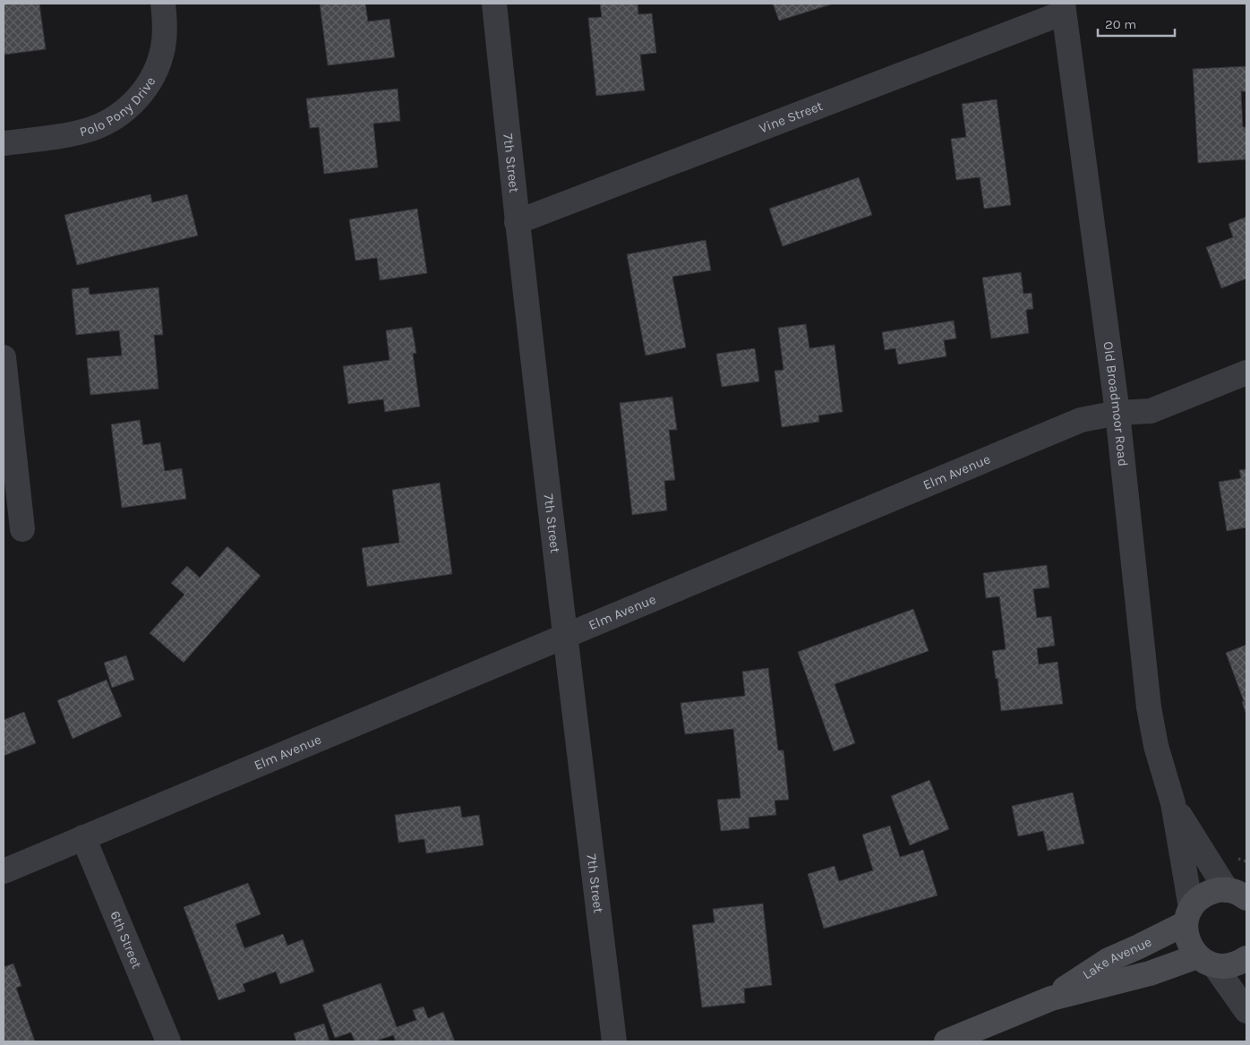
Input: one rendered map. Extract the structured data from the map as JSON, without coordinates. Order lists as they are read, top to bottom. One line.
{"streets":{"main road":["Lake Avenue"],"street":["Polo Pony Drive","Vine Street","7th Street","Old Broadmoor Road","Elm Avenue","6th Street"]},"crossings":[["Vine Street","7th Street"],["Vine Street","Old Broadmoor Road"],["7th Street","Elm Avenue"],["Old Broadmoor Road","Elm Avenue"],["Old Broadmoor Road","Lake Avenue"],["Elm Avenue","6th Street"]],"scale_bar":"20 m"}
